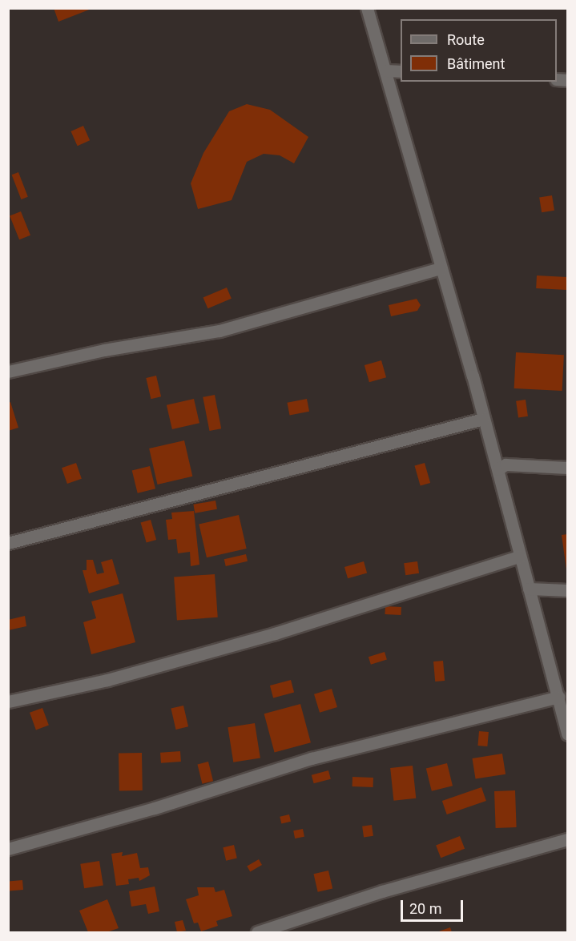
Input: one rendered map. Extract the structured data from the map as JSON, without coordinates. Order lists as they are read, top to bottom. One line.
{"legend":["Route","Bâtiment"],"scale_bar":"20 m"}
